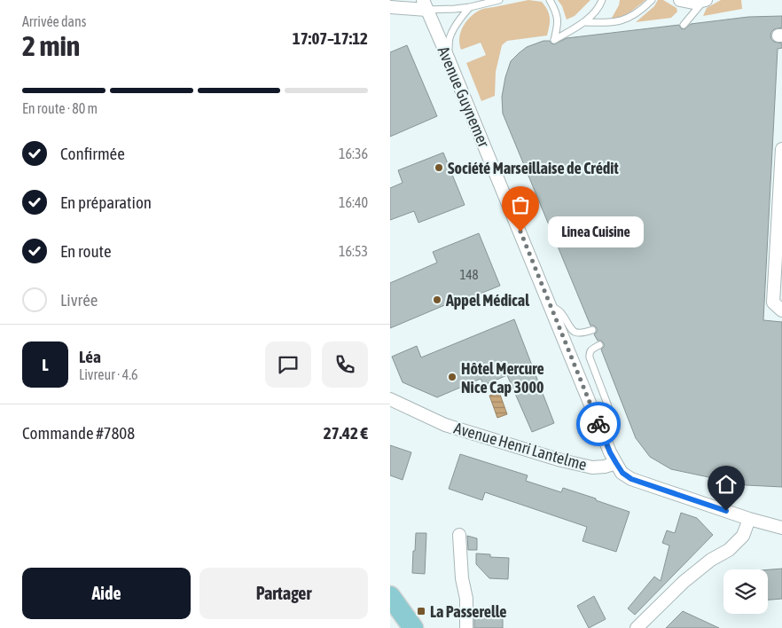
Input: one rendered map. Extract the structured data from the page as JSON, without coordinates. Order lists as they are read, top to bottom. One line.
{"streets":{"street":["Avenue Guynemer","Avenue Henri Lantelme"]},"crossings":[["Avenue Guynemer","Avenue Henri Lantelme"]],"places":{"other":["Société Marseillaise de Crédit","Linea Cuisine","Appel Médical","Hôtel Mercure Nice Cap 3000"],"transit":["La Passerelle"]},"house_numbers":["148"],"page":{"heading":["2 min","Arrivée dans","17:07–17:12"],"panel":["Léa","Livreur · 4.6","Commande #7808","27.42 €"],"bar":"En route · 80 m","list":[["Confirmée","16:36"],["En préparation","16:40"],["En route","16:53"],"Livrée"],"bubble":"Linea Cuisine","round":"L","buttons":["Aide","Partager"]}}
